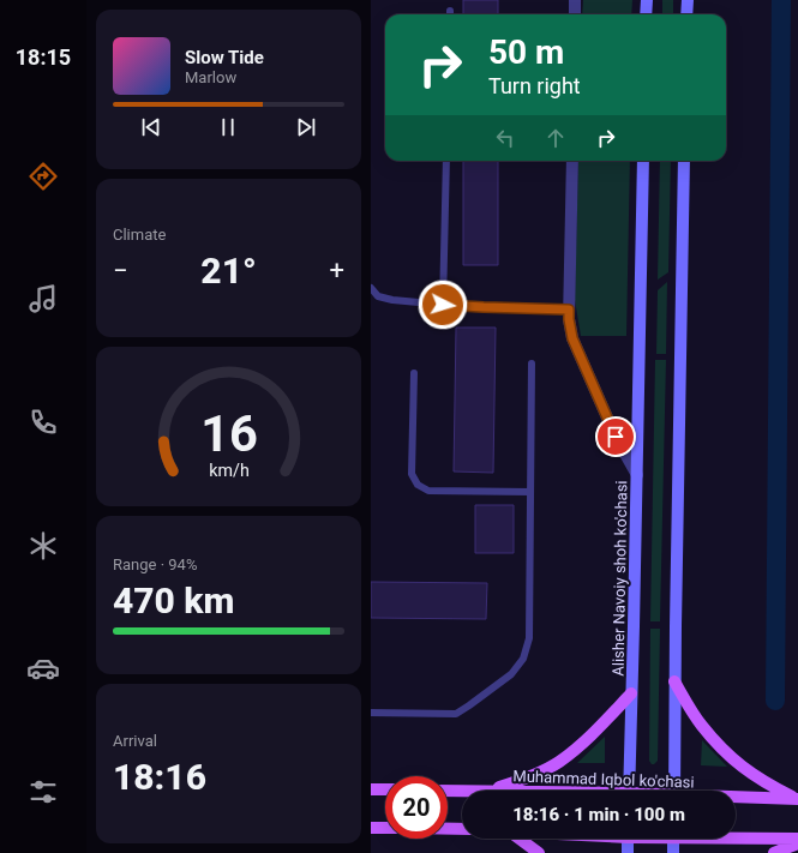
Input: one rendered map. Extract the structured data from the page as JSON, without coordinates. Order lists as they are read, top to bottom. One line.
{"streets":{"main road":["Alisher Navoiy shoh ko'chasi","Muhammad Iqbol ko'chasi"]},"page":{"tabs":"18:15","turn":["50 m","Turn right"],"song":["Slow Tide","Marlow"],"tile":["Climate",["Range · 94%","470 km"],["Arrival","18:16"]],"heat":["−","21°","+"],"limit":"20","trip":"18:16 · 1 min · 100 m","gauge":["16","km/h"]}}
